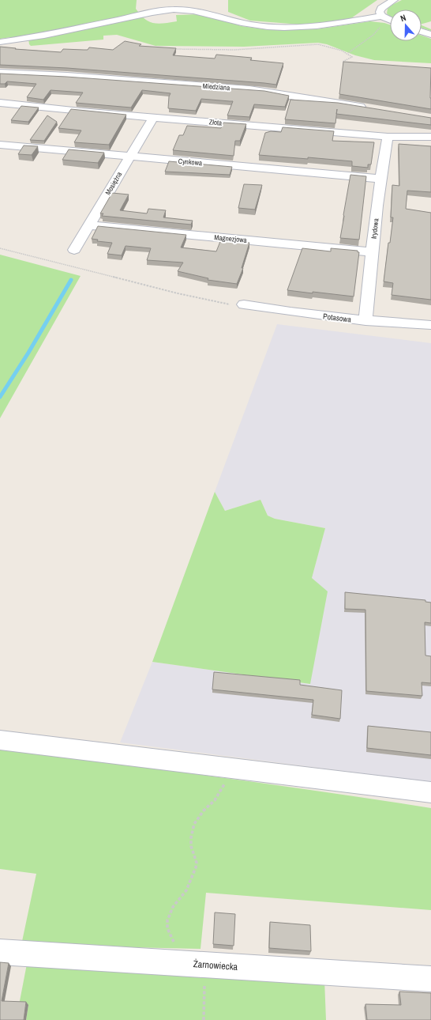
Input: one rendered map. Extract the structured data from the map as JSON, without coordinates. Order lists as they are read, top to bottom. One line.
{"streets":{"street":["Miedziana","Złota","Cynkowa","Mosiężna","Irydowa","Magnezjowa","Potasowa","Żarnowiecka"]},"crossings":[["Złota","Mosiężna"],["Złota","Irydowa"],["Cynkowa","Mosiężna"],["Cynkowa","Irydowa"],["Mosiężna","Magnezjowa"],["Irydowa","Magnezjowa"],["Irydowa","Potasowa"]],"north":"top"}
